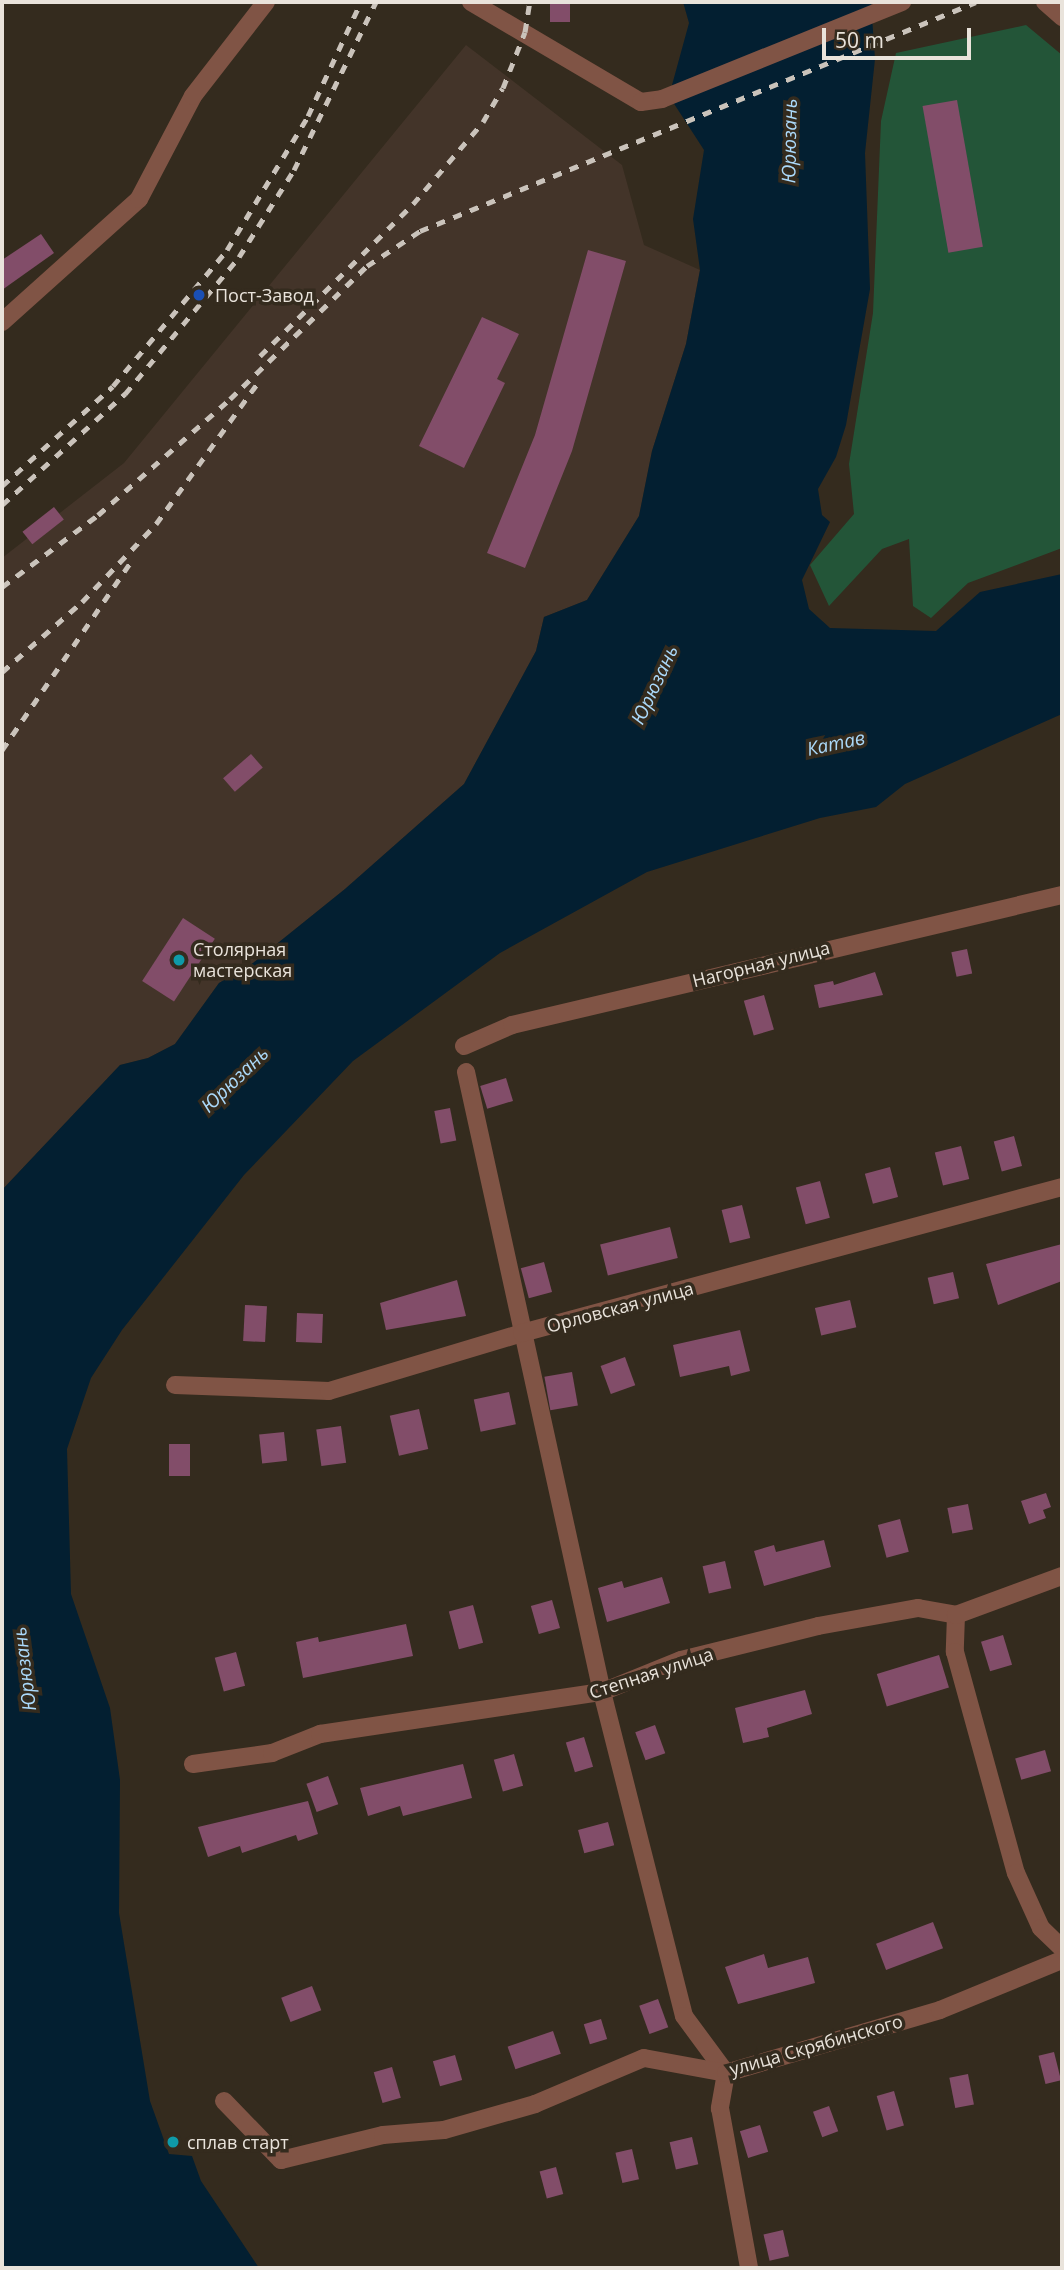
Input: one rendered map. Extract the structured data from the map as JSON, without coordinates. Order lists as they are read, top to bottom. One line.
{"streets":{"street":["Нагорная улица","Орловская улица","Степная улица","улица Скрябинского"]},"water":["Юрюзань","Катав"],"places":["Пост-Завод","Столярная мастерская","сплав старт"],"scale_bar":"50 m"}
